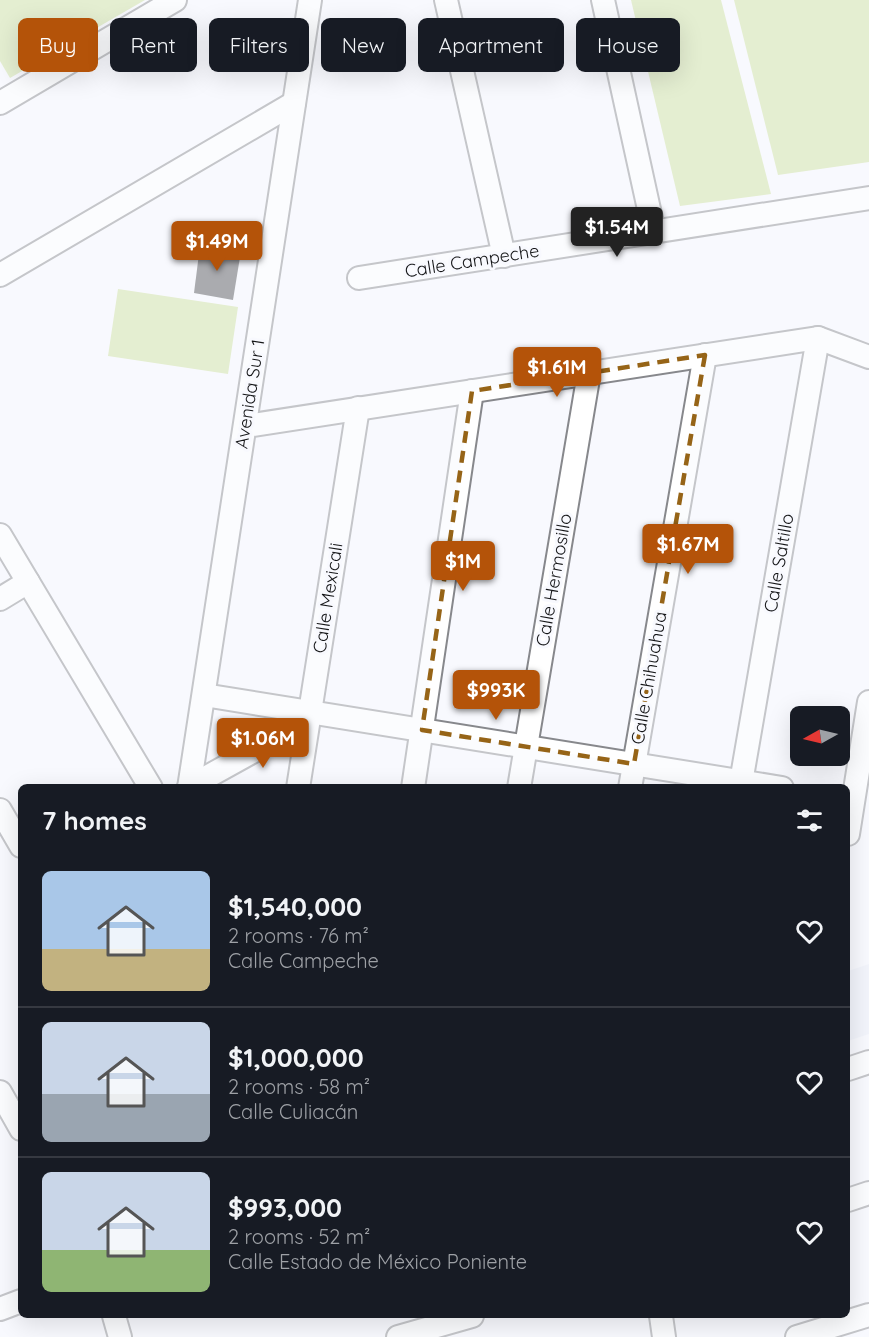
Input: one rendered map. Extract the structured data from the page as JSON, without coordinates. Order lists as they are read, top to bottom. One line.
{"streets":{"street":["Calle Campeche","Avenida Sur 1","Calle Saltillo","Calle Hermosillo","Calle Mexicali","Calle Chihuahua"]},"north":"left","page":{"chip":["Buy","Rent","Filters","New","Apartment","House"],"price":["$1.54M","$1.49M","$1.61M","$1.67M","$1M","$993K","$1.06M"],"heading":"7 homes","list":[{"name":"$1,540,000","note":"2 rooms · 76 m² · Calle Campeche"},{"name":"$1,000,000","note":"2 rooms · 58 m² · Calle Culiacán"},{"name":"$993,000","note":"2 rooms · 52 m² · Calle Estado de México Poniente"}]}}
